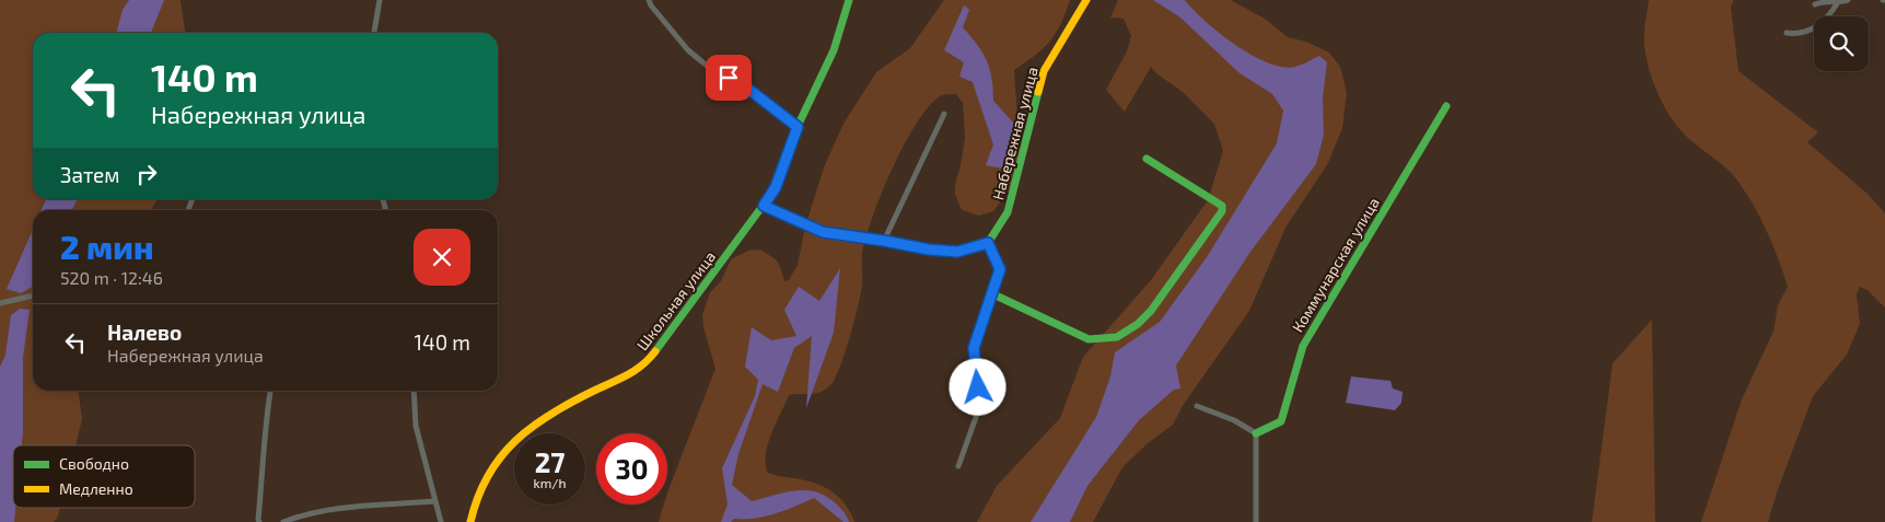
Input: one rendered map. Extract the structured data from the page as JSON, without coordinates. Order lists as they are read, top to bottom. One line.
{"streets":{"street":["Набережная улица","Коммунарская улица","Школьная улица"]},"legend":["Свободно","Медленно"],"page":{"turn":["140 m","Набережная улица"],"then":"Затем","heading":["2 мин","520 m · 12:46"],"list":[{"name":"Налево","note":"Набережная улица","value":"140 m"}],"speed":"27 km/h","limit":"30"}}
